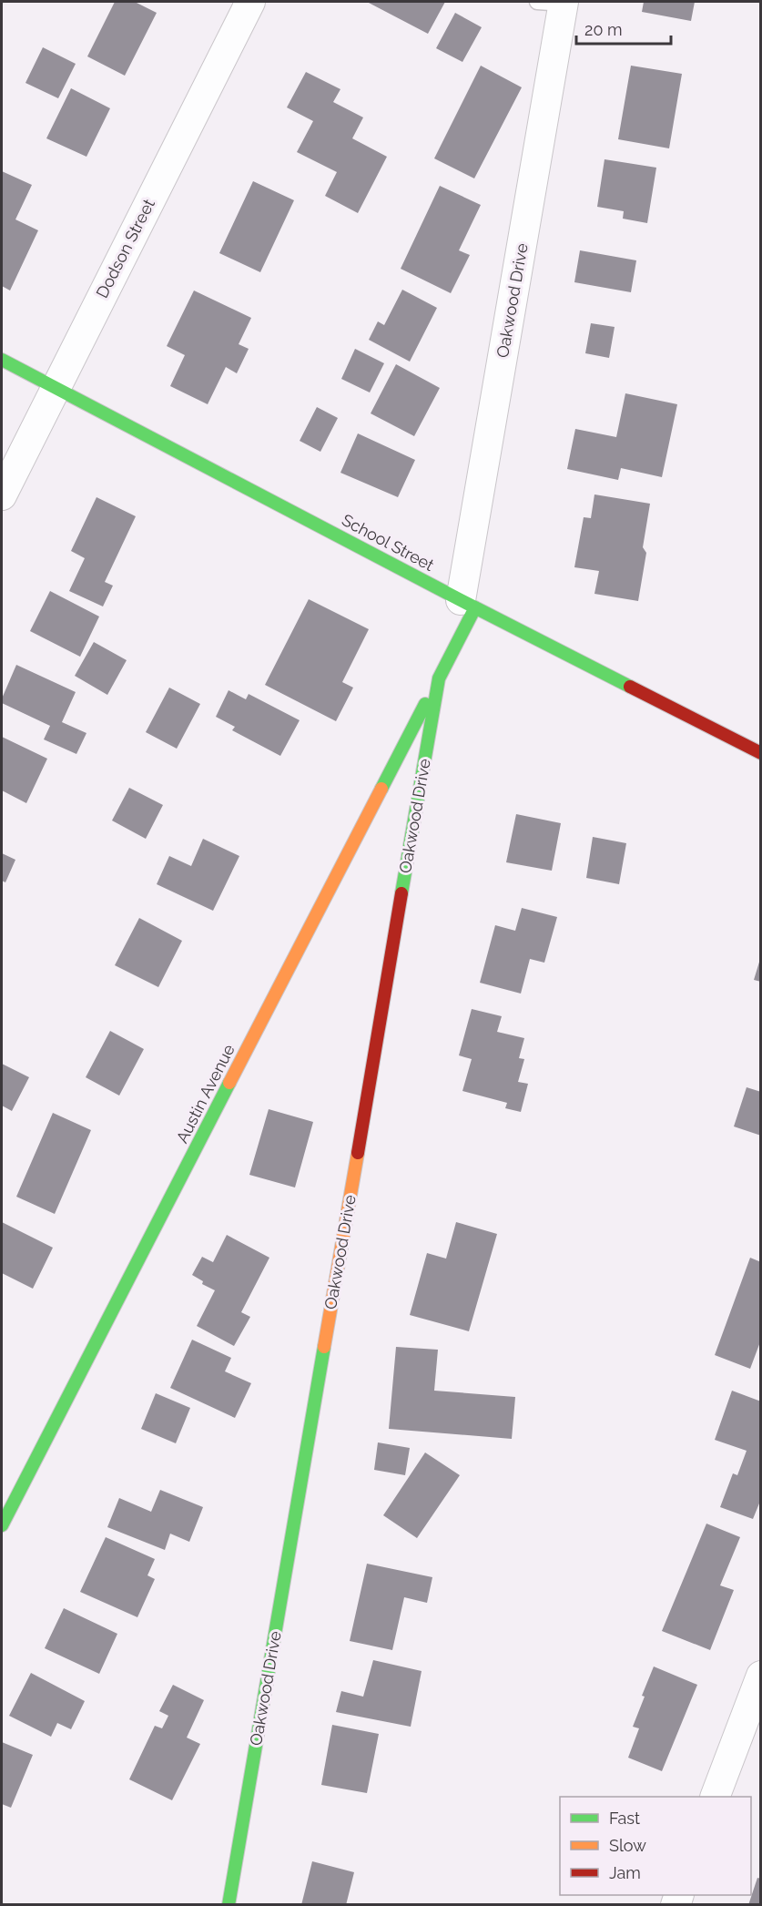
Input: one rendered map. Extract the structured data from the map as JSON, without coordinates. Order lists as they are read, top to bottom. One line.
{"streets":{"street":["Dodson Street","Oakwood Drive","School Street","Austin Avenue"]},"crossings":[["Dodson Street","School Street"],["Oakwood Drive","School Street"],["Oakwood Drive","Austin Avenue"]],"legend":["Fast","Slow","Jam"],"scale_bar":"20 m"}
